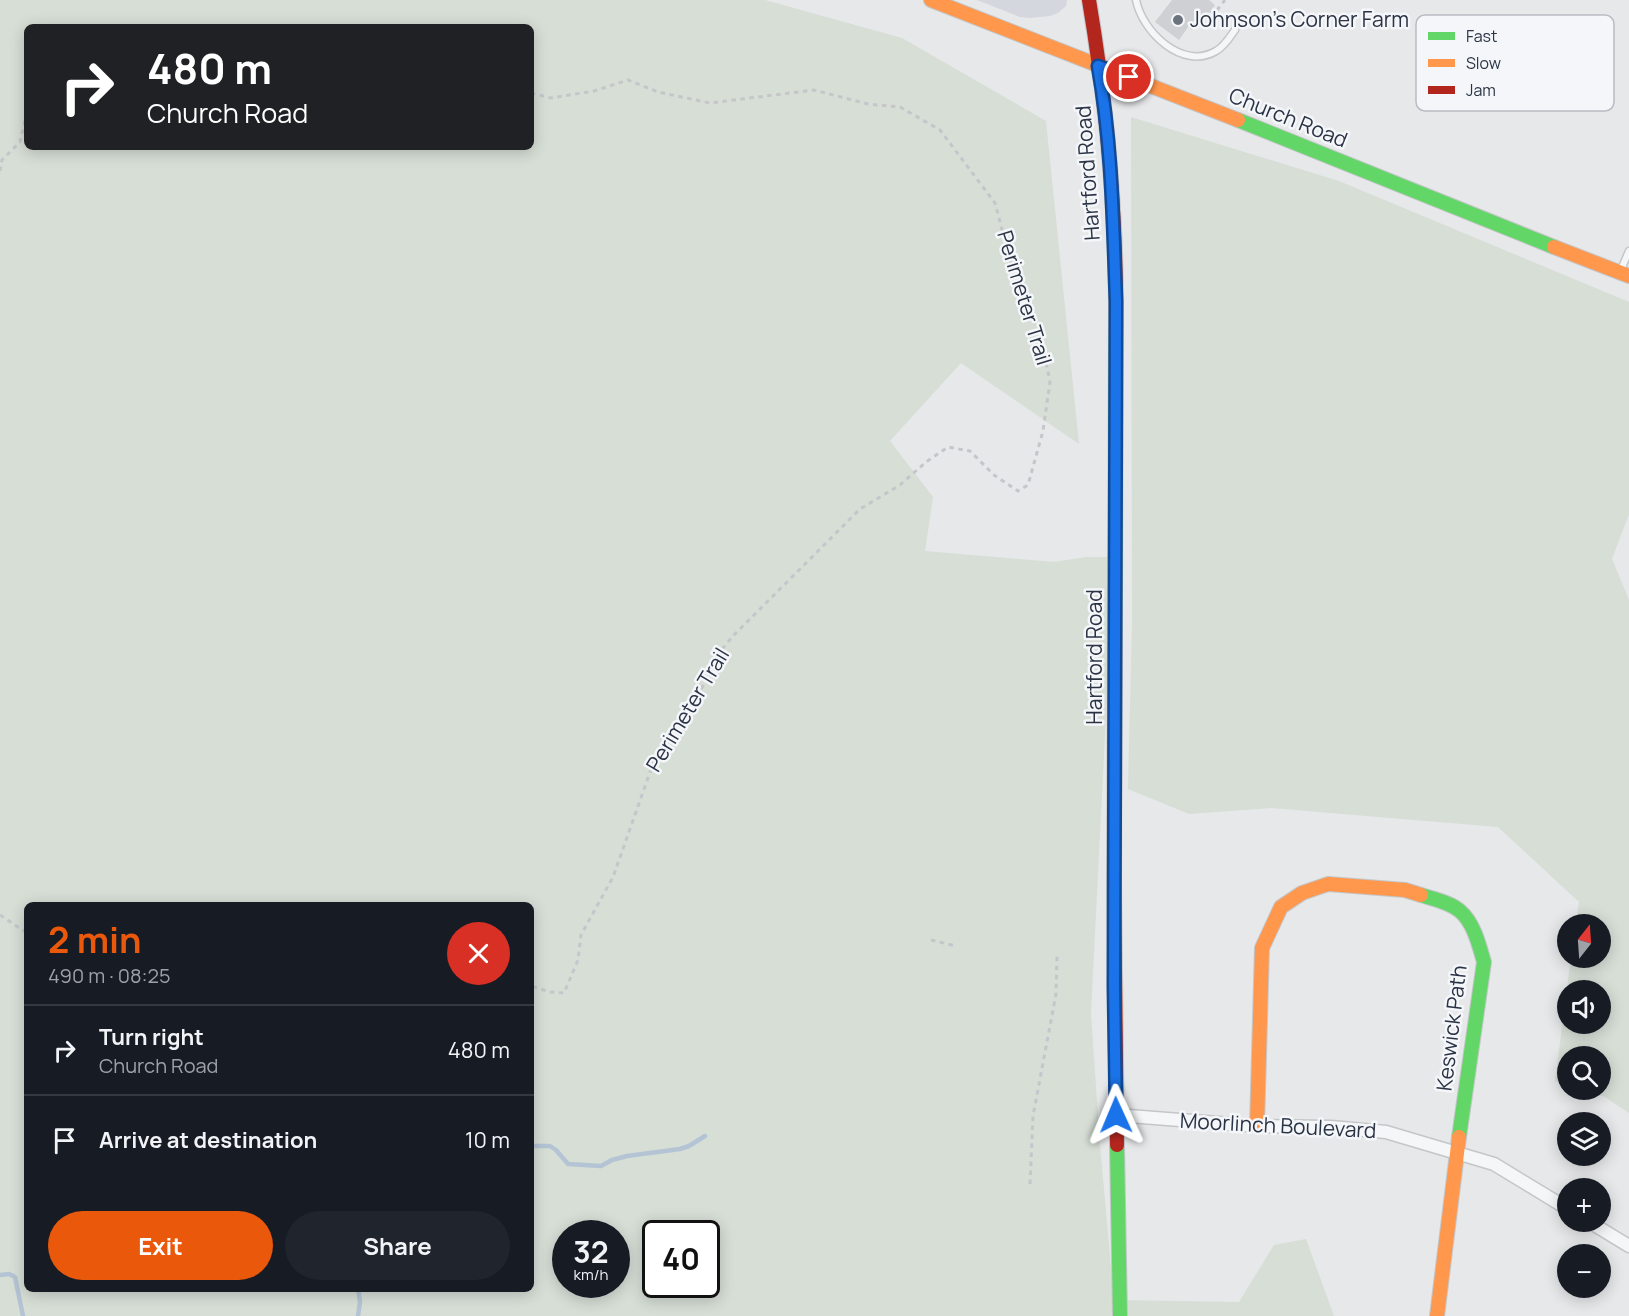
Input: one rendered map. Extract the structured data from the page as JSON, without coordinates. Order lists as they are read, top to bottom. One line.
{"streets":{"street":["Church Road","Hartford Road","Keswick Path","Moorlinch Boulevard"],"path":["Perimeter Trail"]},"crossings":[["Church Road","Hartford Road"],["Hartford Road","Moorlinch Boulevard"],["Keswick Path","Moorlinch Boulevard"]],"places":["Johnson's Corner Farm"],"legend":["Fast","Slow","Jam"],"north":"top","page":{"turn":["480 m","Church Road"],"heading":["2 min","490 m · 08:25"],"map_buttons":["+","−"],"list":[{"name":"Turn right","note":"Church Road","value":"480 m"},{"name":"Arrive at destination","value":"10 m"}],"buttons":["Exit","Share"],"speed":"32 km/h","limit":"40"}}
